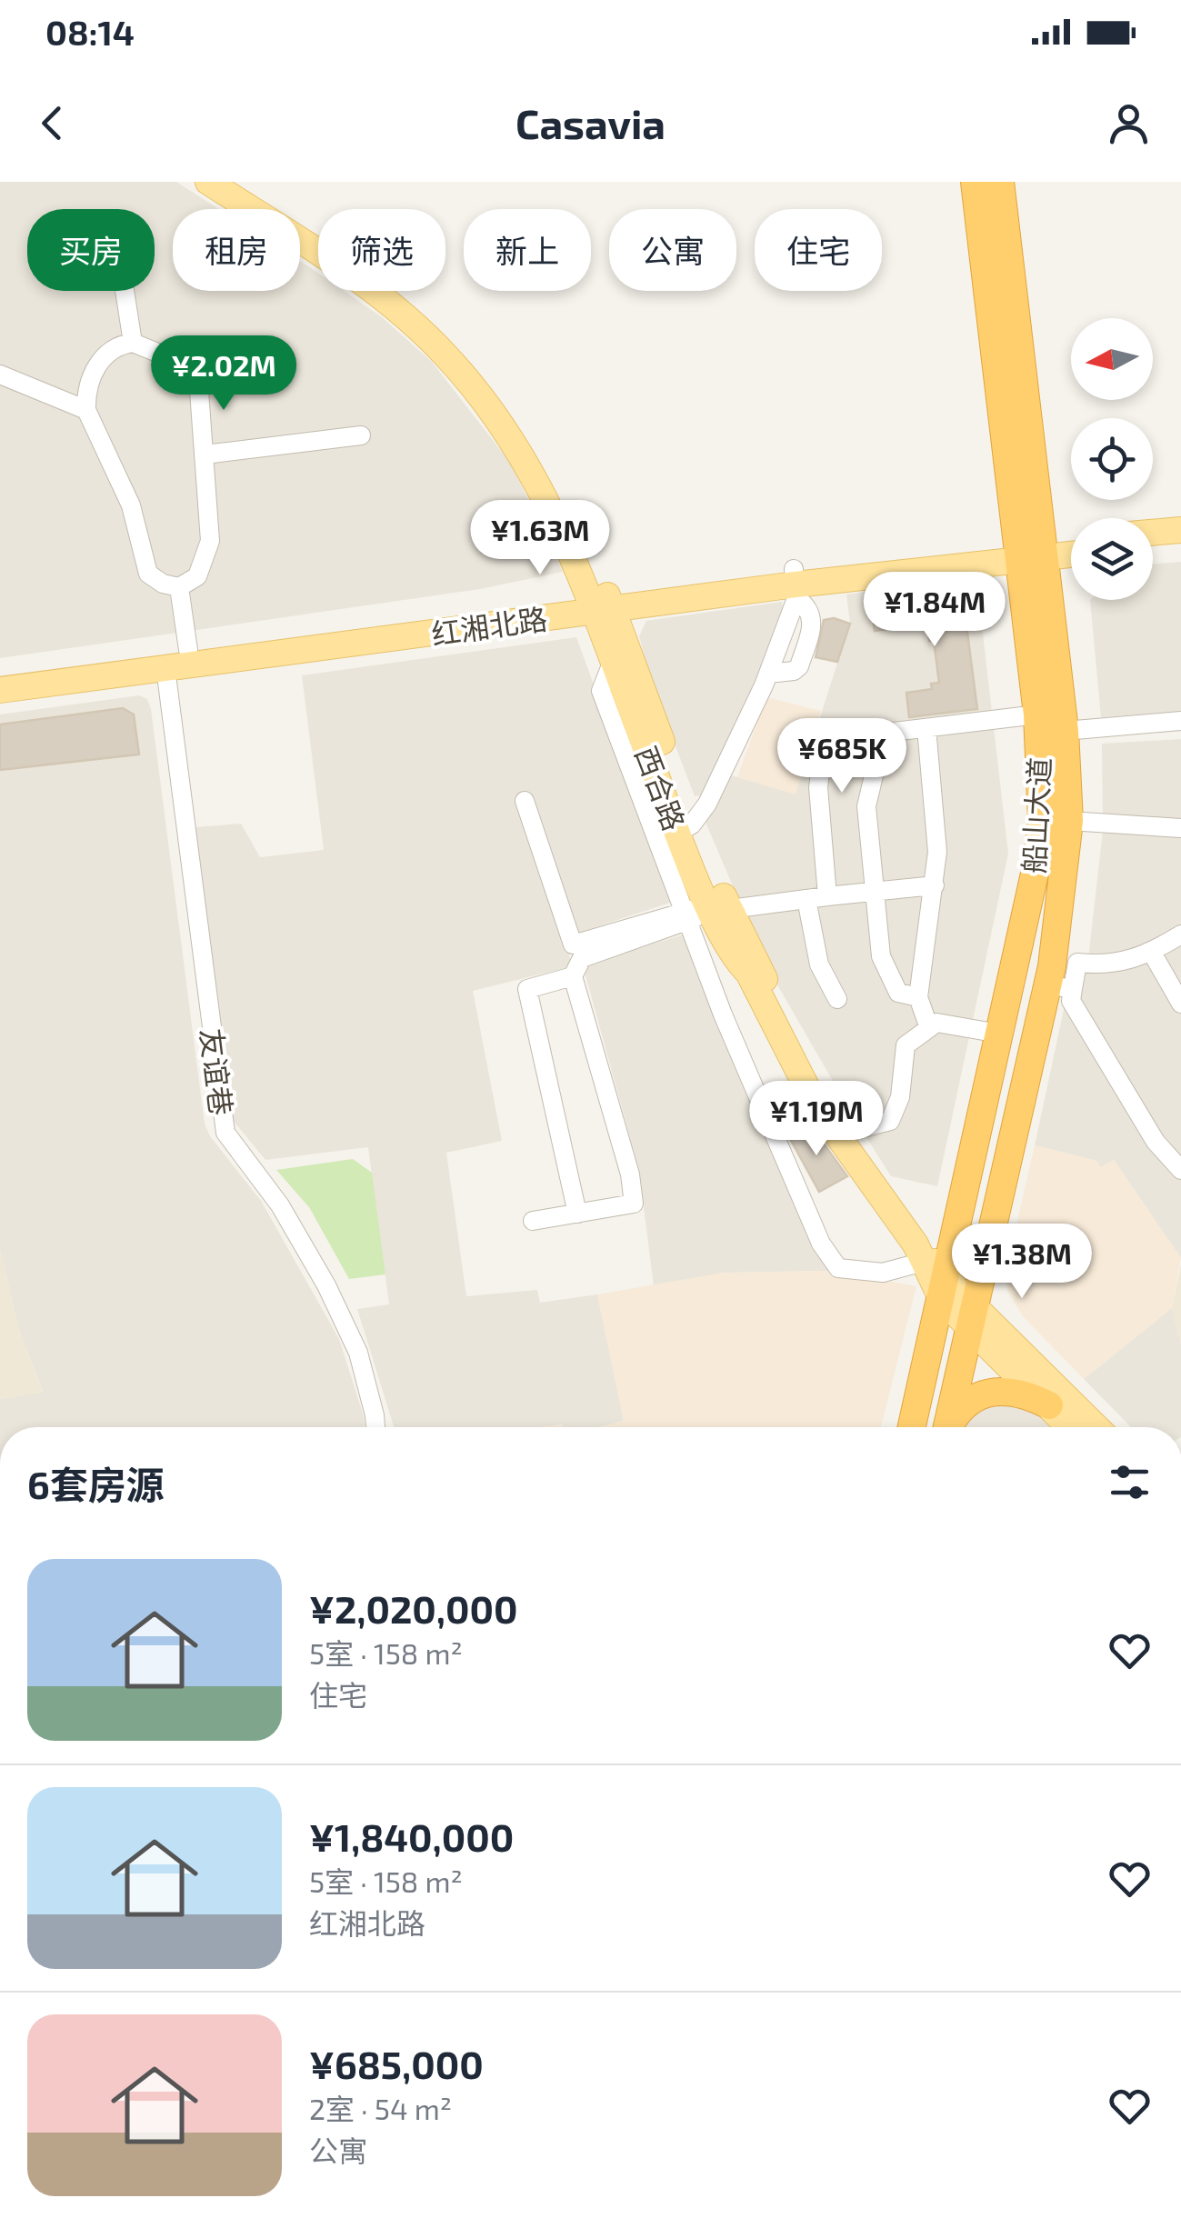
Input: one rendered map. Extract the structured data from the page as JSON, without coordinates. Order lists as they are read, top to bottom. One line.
{"streets":{"highway":["船山大道"],"main road":["红湘北路","西合路"],"street":["友谊巷"]},"crossings":[["红湘北路","西合路"],["红湘北路","船山大道"],["红湘北路","友谊巷"],["西合路","船山大道"]],"north":"left","page":{"status":"08:14","header":"Casavia","chip":["买房","租房","筛选","新上","公寓","住宅"],"price":["¥2.02M","¥1.63M","¥1.84M","¥685K","¥1.19M","¥1.38M"],"heading":"6套房源","list":[{"name":"¥2,020,000","note":"5室 · 158 m² · 住宅"},{"name":"¥1,840,000","note":"5室 · 158 m² · 红湘北路"},{"name":"¥685,000","note":"2室 · 54 m² · 公寓"}]}}
